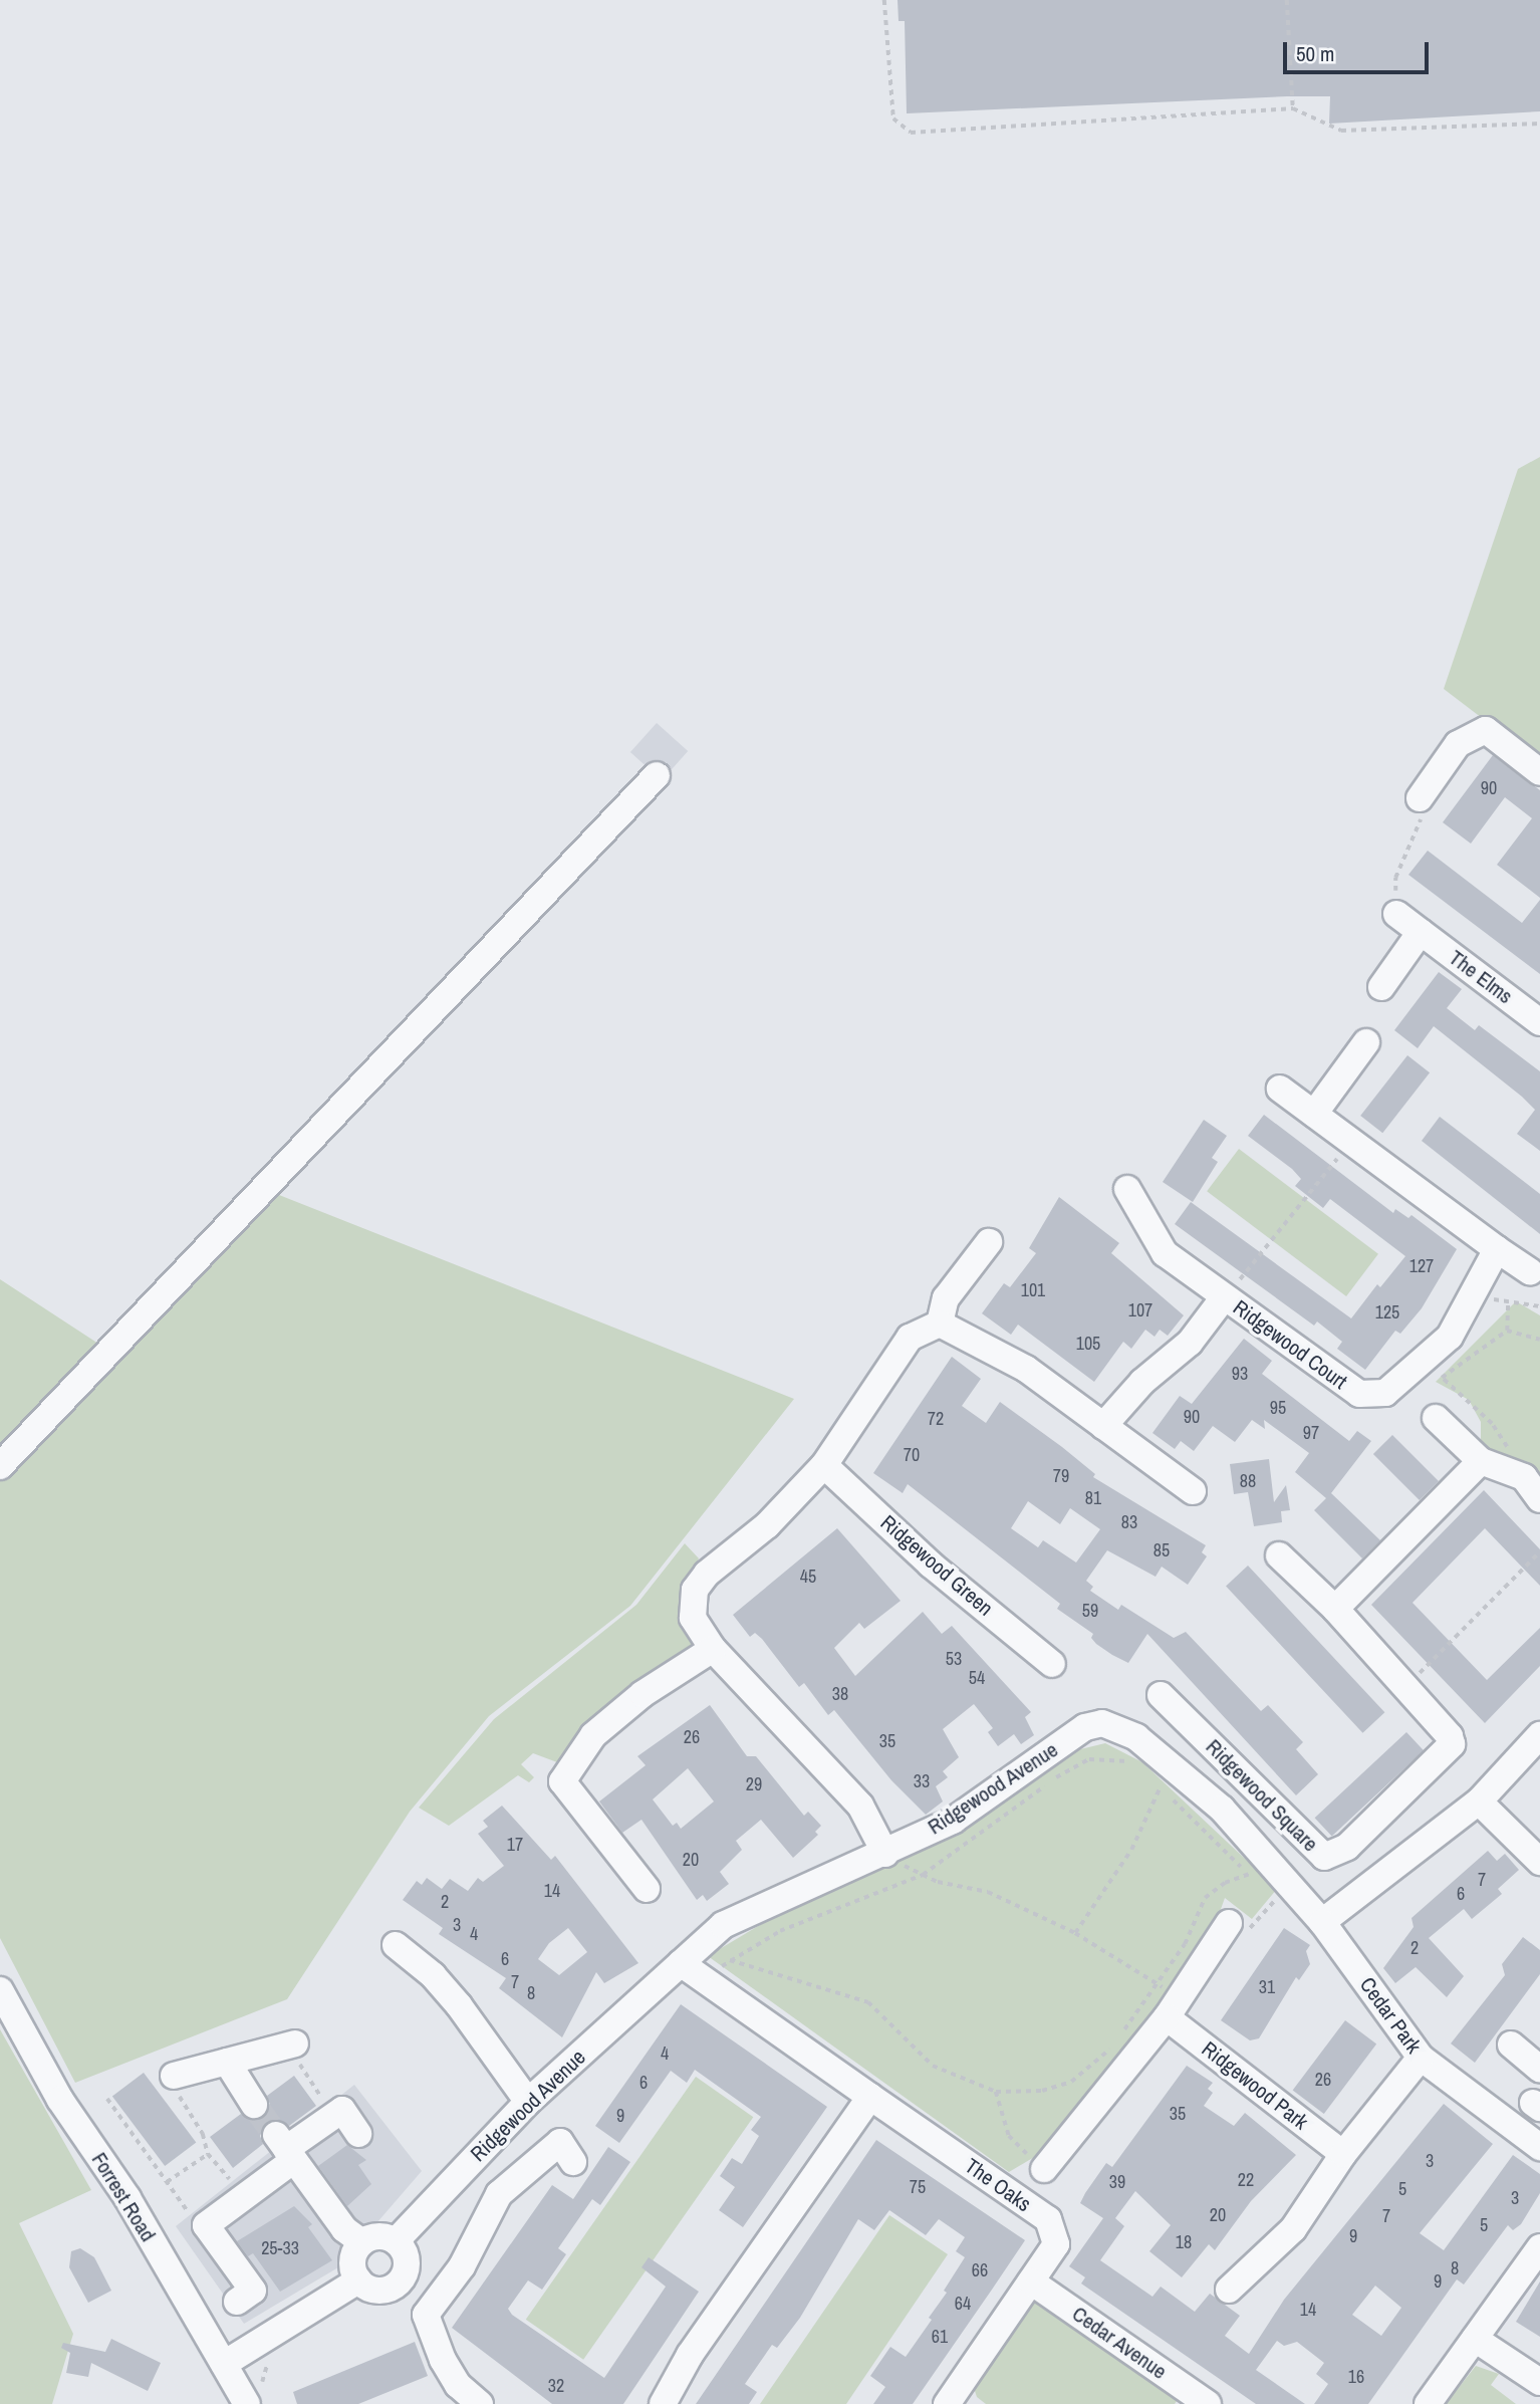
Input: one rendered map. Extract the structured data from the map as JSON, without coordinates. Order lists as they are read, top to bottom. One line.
{"streets":{"street":["The Elms","Ridgewood Court","Ridgewood Green","Ridgewood Avenue","Ridgewood Square","Cedar Park","Ridgewood Park","The Oaks","Forrest Road","Cedar Avenue"]},"crossings":[["Ridgewood Avenue","Cedar Park"],["Ridgewood Avenue","The Oaks"],["The Oaks","Cedar Avenue"]],"house_numbers":["90","127","101","107","125","105","93","95","90","72","97","70","79","88","81","83","85","45","59","53","54","38","26","35","33","29","17","20","7","14","6","2","3","4","2","6","7","31","8","4","26","6","35","9","3","22","39","75","5","3","20","7","5","9","18","25-33","8","66","9","64","14","61","16","32"],"scale_bar":"50 m"}
